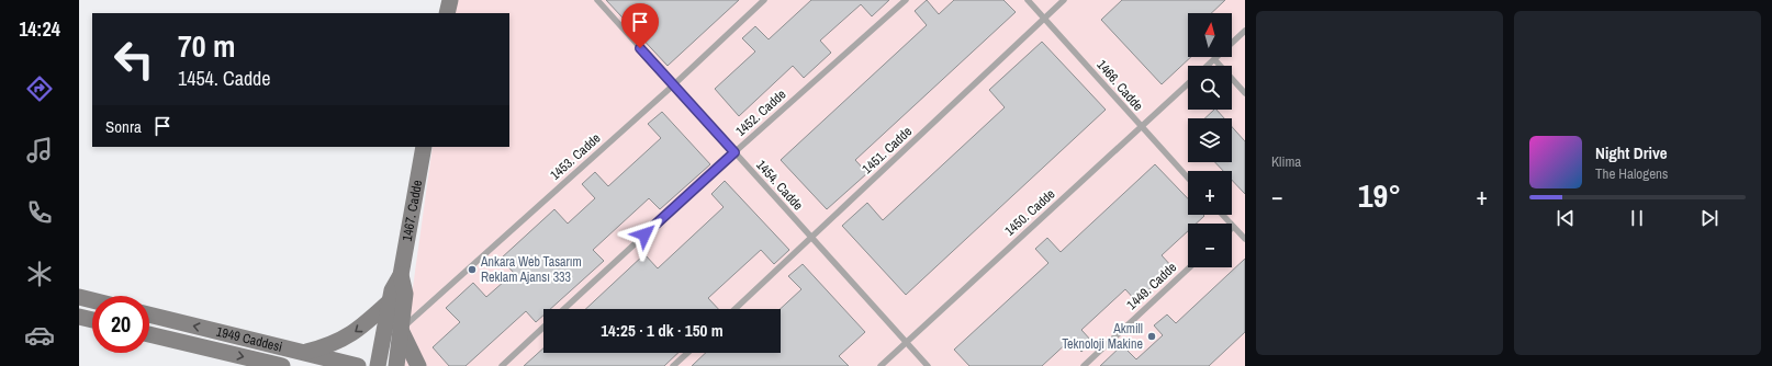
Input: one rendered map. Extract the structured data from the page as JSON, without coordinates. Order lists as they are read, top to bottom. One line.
{"streets":{"street":["1467. Cadde","1949 Caddesi"],"lane":["1466. Cadde","1452. Cadde","1451. Cadde","1453. Cadde","1454. Cadde","1450. Cadde","1449. Cadde"]},"crossings":[["1466. Cadde","1451. Cadde"],["1466. Cadde","1450. Cadde"],["1452. Cadde","1454. Cadde"],["1451. Cadde","1454. Cadde"],["1453. Cadde","1454. Cadde"],["1453. Cadde","1467. Cadde"],["1454. Cadde","1450. Cadde"]],"places":["Ankara Web Tasarım Reklam Ajansı 333","Akmill Teknoloji Makine"],"north":"top","page":{"tabs":"14:24","tile":"Klima","map_buttons":["+","−"],"turn":["70 m","1454. Cadde"],"then":"Sonra","song":["Night Drive","The Halogens"],"heat":["−","19°","+"],"limit":"20","trip":"14:25 · 1 dk · 150 m"}}
